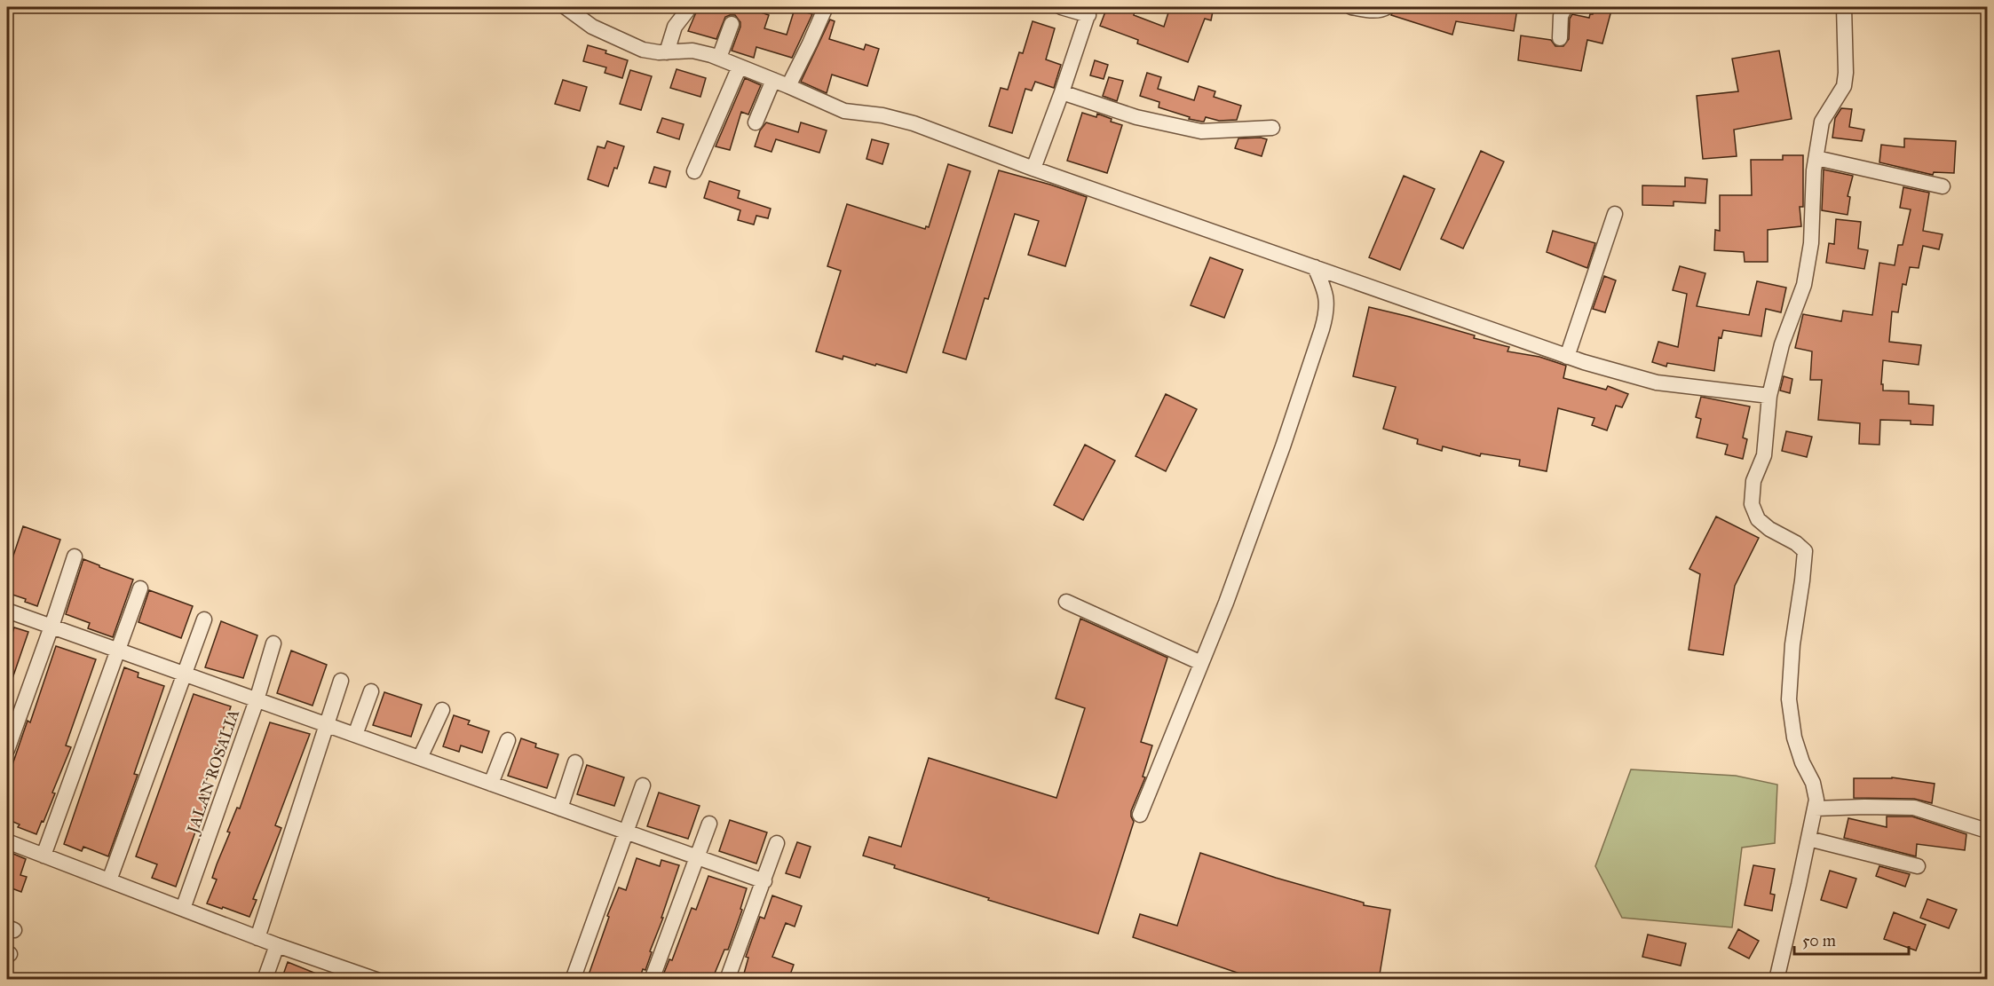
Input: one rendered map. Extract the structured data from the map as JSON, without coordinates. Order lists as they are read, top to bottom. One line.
{"streets":{"street":["JALAN ROSALIA"]},"scale_bar":"50 m"}
